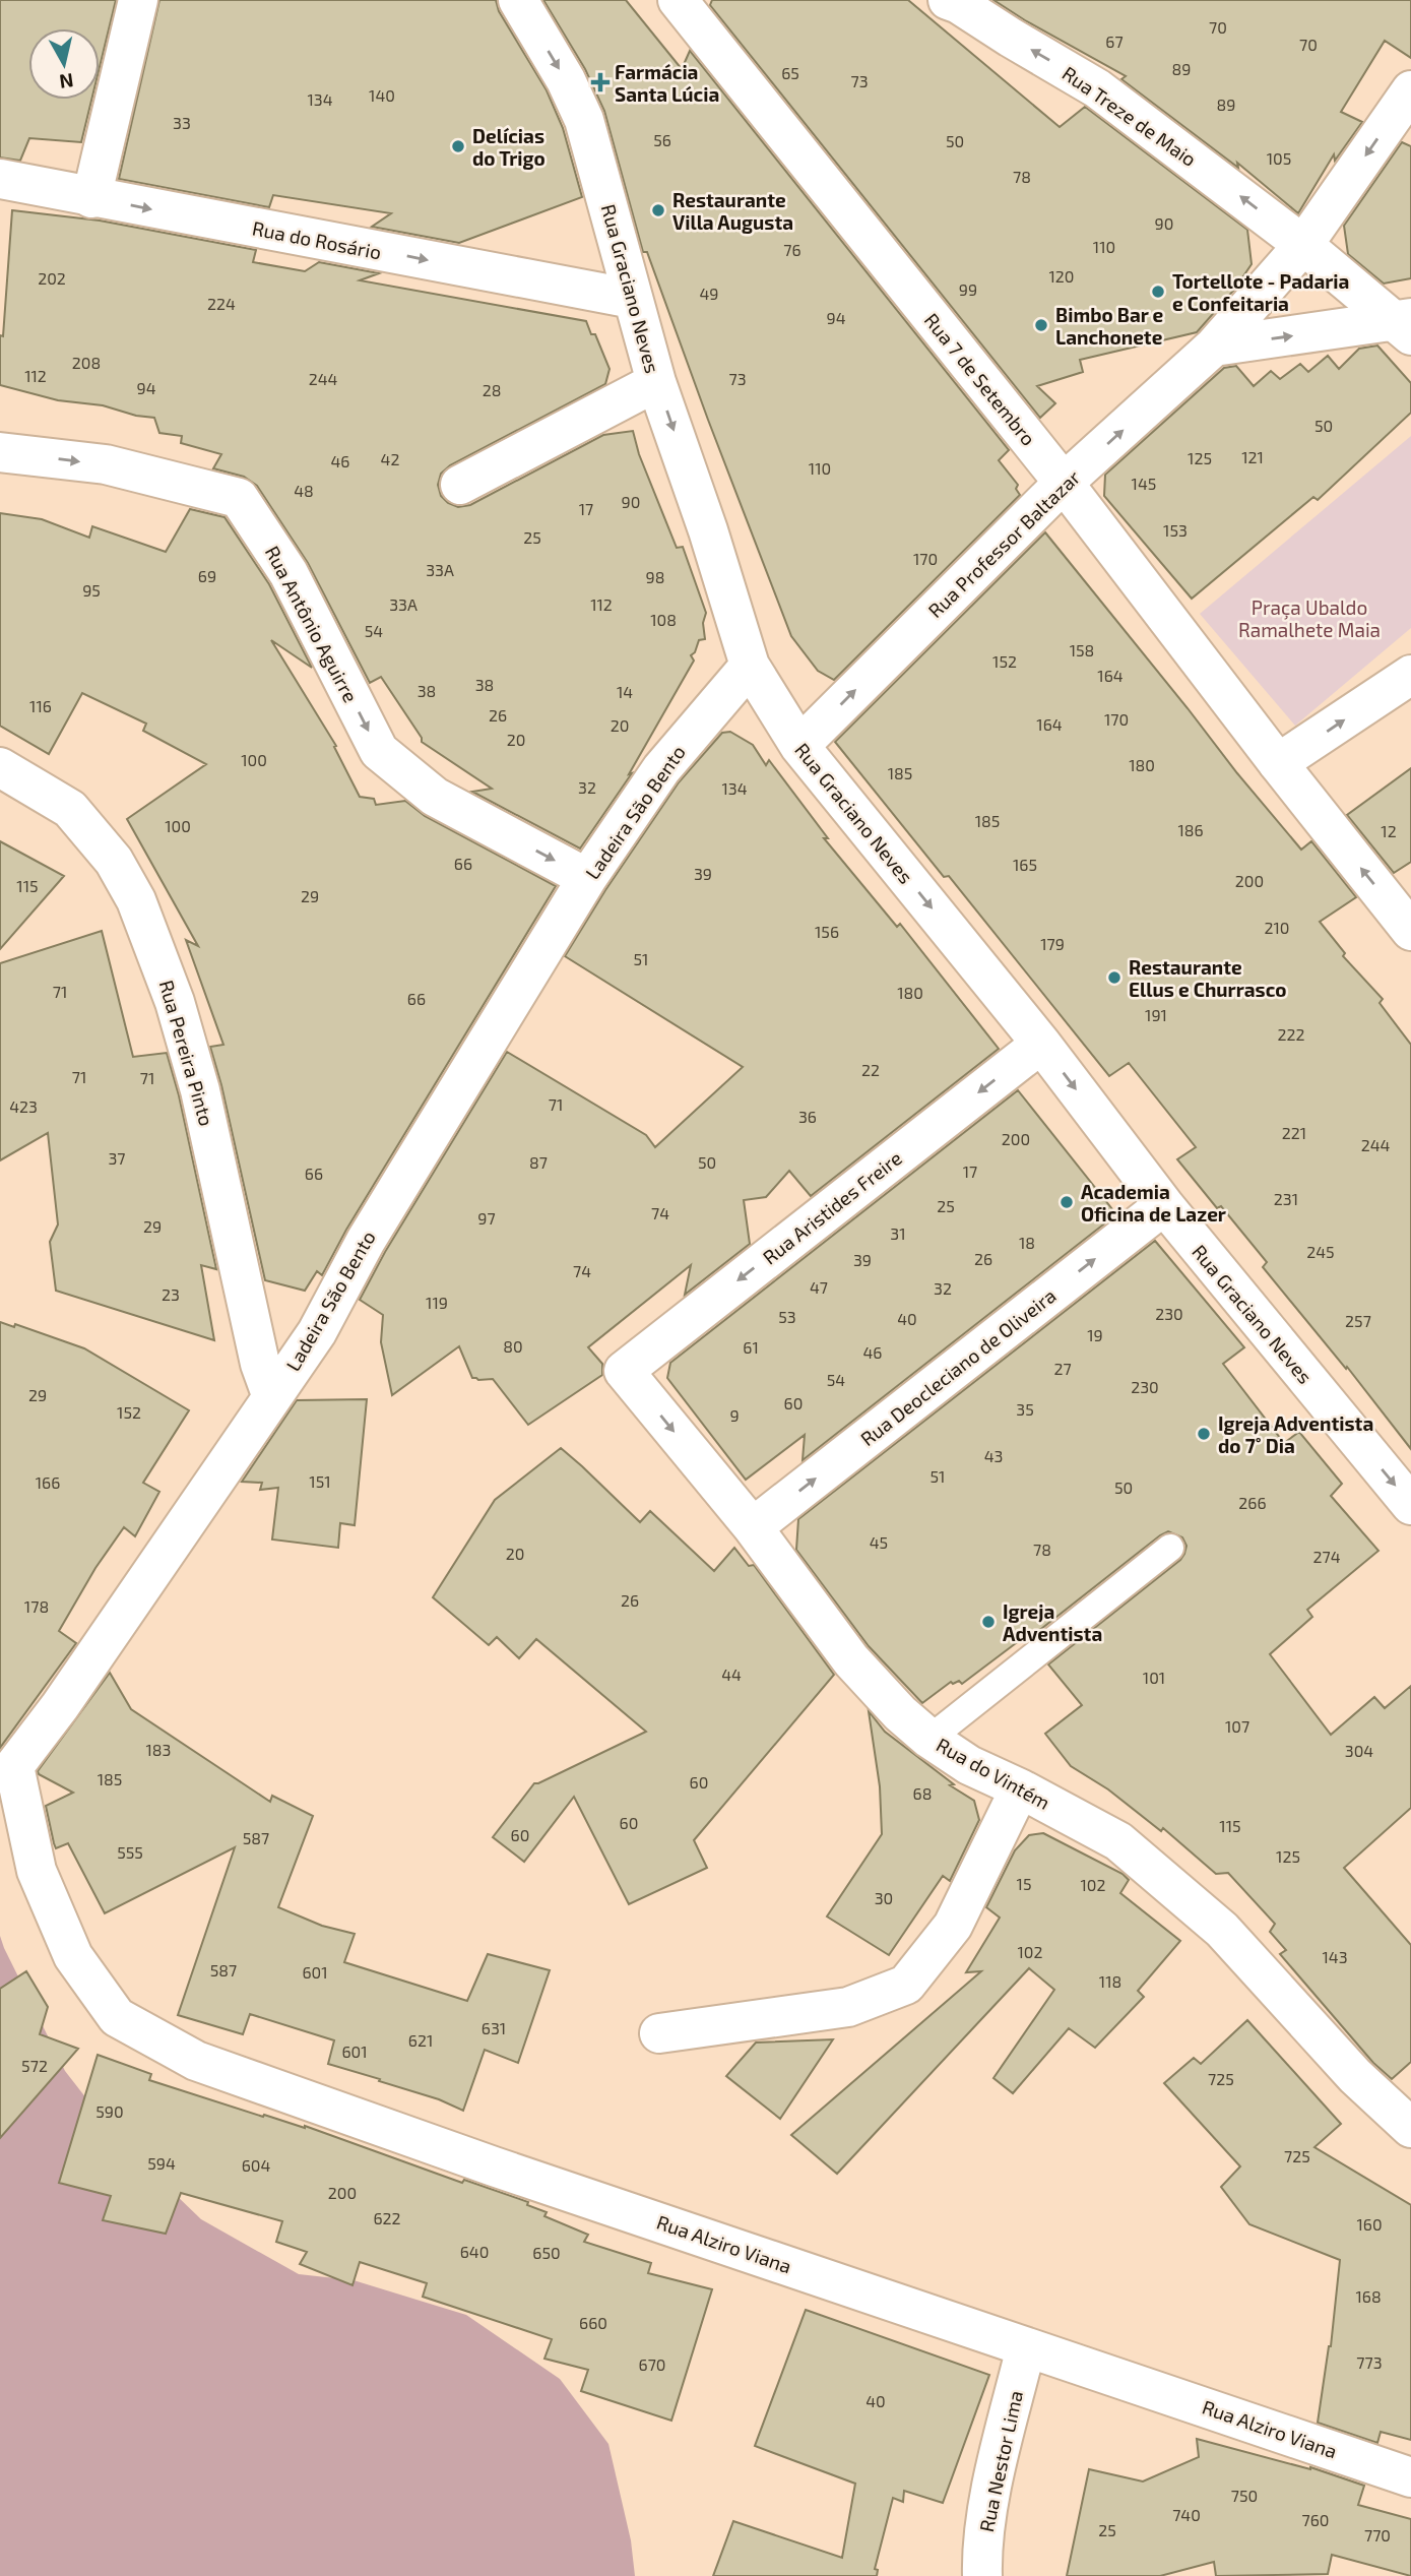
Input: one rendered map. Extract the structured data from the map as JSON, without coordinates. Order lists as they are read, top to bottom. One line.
{"streets":{"street":["Rua Treze de Maio","Rua do Rosário","Rua Graciano Neves","Rua 7 de Setembro","Rua Professor Baltazar","Rua Antônio Aguirre","Ladeira São Bento","Rua Pereira Pinto","Rua Aristides Freire","Rua Deocleciano de Oliveira","Rua do Vintém","Rua Alziro Viana","Rua Nestor Lima"]},"crossings":[["Rua Treze de Maio","Rua Professor Baltazar"],["Rua do Rosário","Rua Graciano Neves"],["Rua Graciano Neves","Rua Professor Baltazar"],["Rua Graciano Neves","Ladeira São Bento"],["Rua Graciano Neves","Rua Aristides Freire"],["Rua Graciano Neves","Rua Deocleciano de Oliveira"],["Rua 7 de Setembro","Rua Professor Baltazar"],["Rua Antônio Aguirre","Ladeira São Bento"],["Ladeira São Bento","Rua Pereira Pinto"],["Ladeira São Bento","Rua Alziro Viana"],["Rua Aristides Freire","Rua do Vintém"],["Rua Deocleciano de Oliveira","Rua do Vintém"],["Rua Alziro Viana","Rua Nestor Lima"]],"one_way":["Rua Treze de Maio","Rua do Rosário","Rua Graciano Neves","Rua Antônio Aguirre","Rua Aristides Freire","Rua Deocleciano de Oliveira"],"parks":["Praça Ubaldo Ramalhete Maia"],"places":{"health":["Farmácia Santa Lúcia"],"other":["Delícias do Trigo","Restaurante Villa Augusta","Tortellote - Padaria e Confeitaria","Bimbo Bar e Lanchonete","Restaurante Ellus e Churrasco","Academia Oficina de Lazer","Igreja Adventista do 7˚ Dia","Igreja Adventista"]},"house_numbers":["70","67","70","89","65","73","140","134","89","33","56","50","105","78","90","110","76","120","202","99","49","224","94","208","112","244","73","94","28","50","121","125","42","46","110","145","48","90","17","153","25","170","33A","69","98","95","33A","112","108","54","158","152","164","38","38","14","116","26","170","164","20","20","100","180","185","32","134","185","100","186","12","66","165","39","200","115","29","210","156","179","51","71","180","66","191","222","22","71","71","71","423","36","221","200","244","37","87","50","17","66","231","25","74","97","29","31","18","245","26","39","74","47","32","23","119","230","53","40","257","19","80","61","46","27","54","230","29","60","35","152","9","43","51","151","166","50","266","45","78","20","274","26","178","44","101","107","183","304","185","60","68","60","115","60","587","555","125","15","102","30","102","143","587","601","118","631","621","601","572","725","590","725","594","604","200","622","160","640","650","168","660","773","670","40","750","740","760","25","770"],"north":"bottom"}
